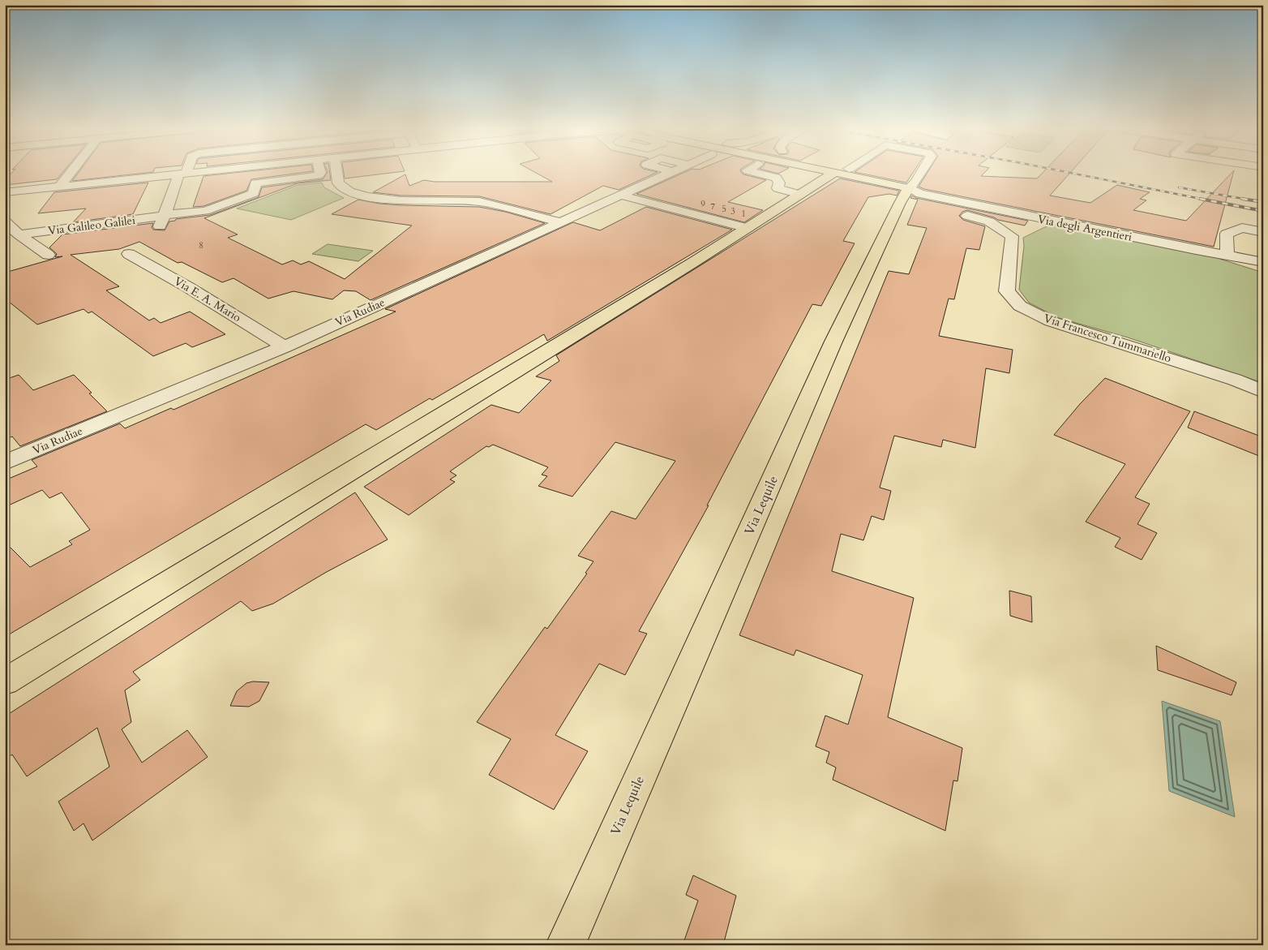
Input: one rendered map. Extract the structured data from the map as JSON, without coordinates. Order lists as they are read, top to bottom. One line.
{"streets":{"main road":["Via Lequile"],"street":["Via Galileo Galilei","Via degli Argentieri","Via E. A. Mario","Via Rudiae","Via Francesco Tummariello"]},"crossings":[["Via degli Argentieri","Via Francesco Tummariello"],["Via degli Argentieri","Via Lequile"],["Via E. A. Mario","Via Rudiae"],["Via Francesco Tummariello","Via Lequile"]],"house_numbers":["9","7","5","3","1","8"]}
